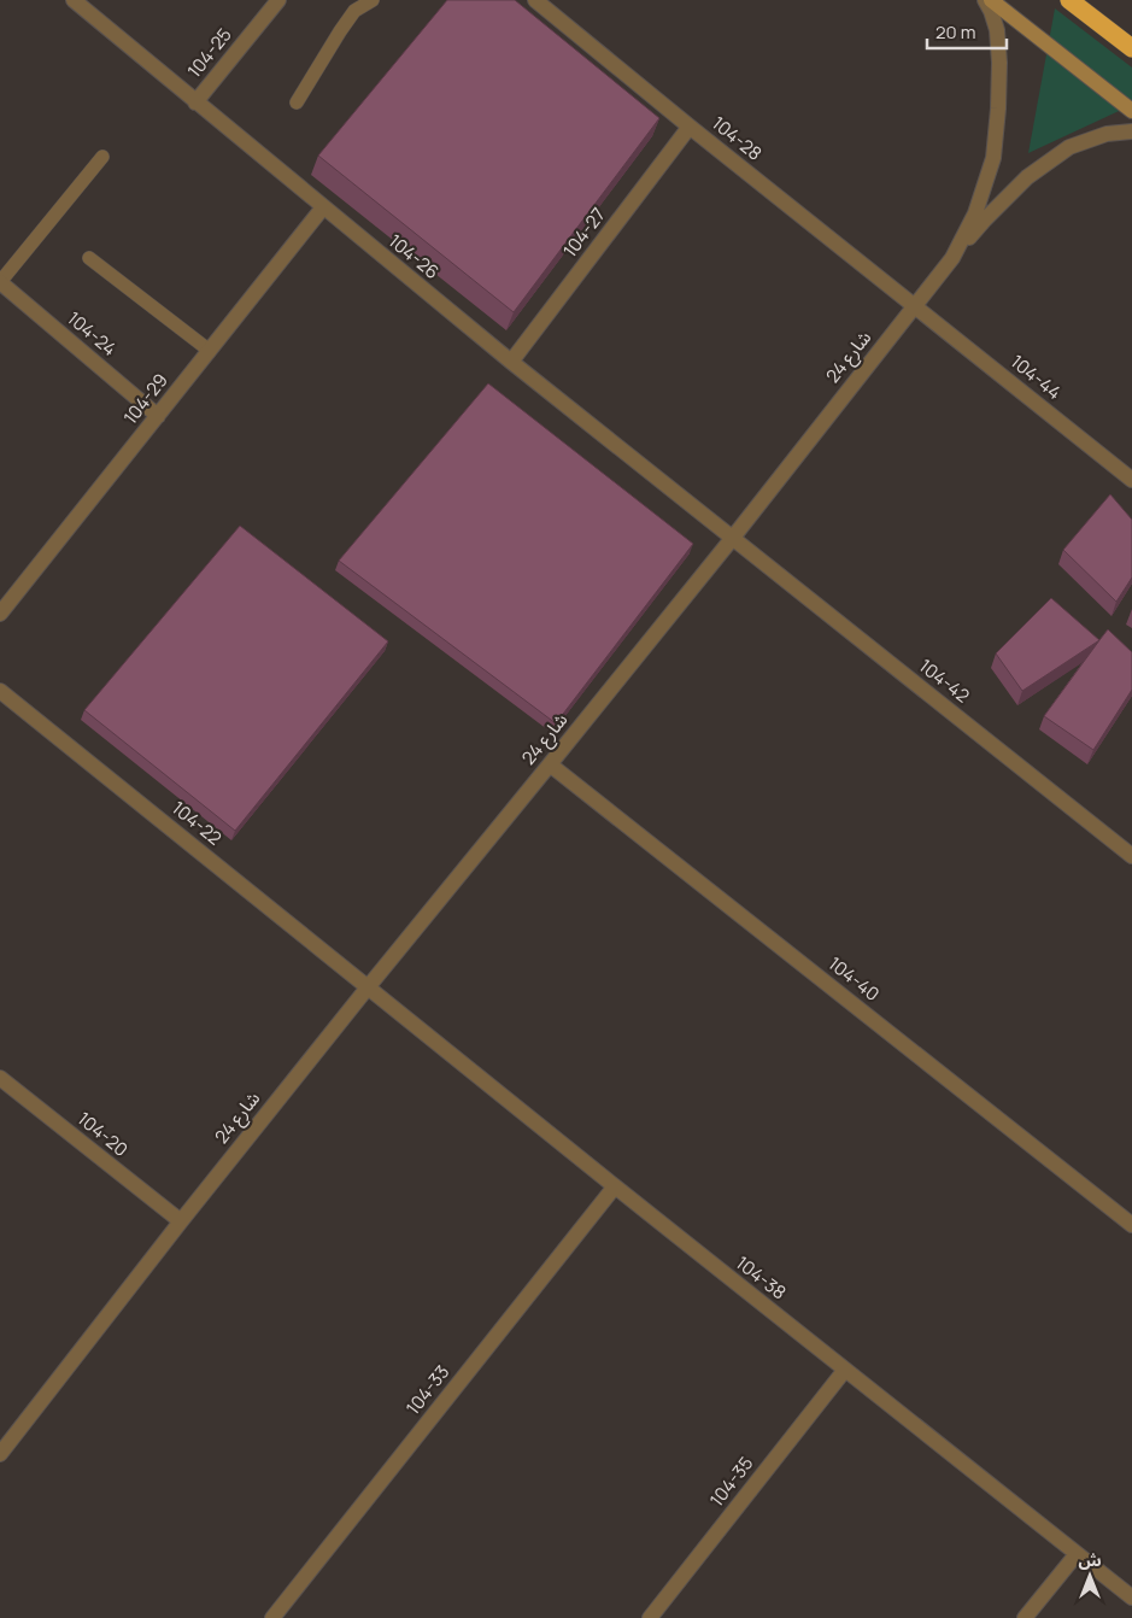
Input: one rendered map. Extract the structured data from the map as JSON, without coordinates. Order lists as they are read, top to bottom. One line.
{"streets":{"street":["104-25","104-28","104-27","104-26","104-24","شارع 24","104-44","104-29","104-42","104-22","104-40","104-20","104-38","104-33","104-35"]},"crossings":[["104-25","104-26"],["104-28","104-27"],["104-28","شارع 24"],["104-28","104-44"],["104-27","104-26"],["104-26","شارع 24"],["104-26","104-29"],["104-26","104-42"],["104-24","104-29"],["شارع 24","104-44"],["شارع 24","104-42"],["شارع 24","104-22"],["شارع 24","104-40"],["شارع 24","104-20"],["شارع 24","104-38"],["104-22","104-38"],["104-38","104-33"],["104-38","104-35"]],"scale_bar":"20 m","north":"top"}
